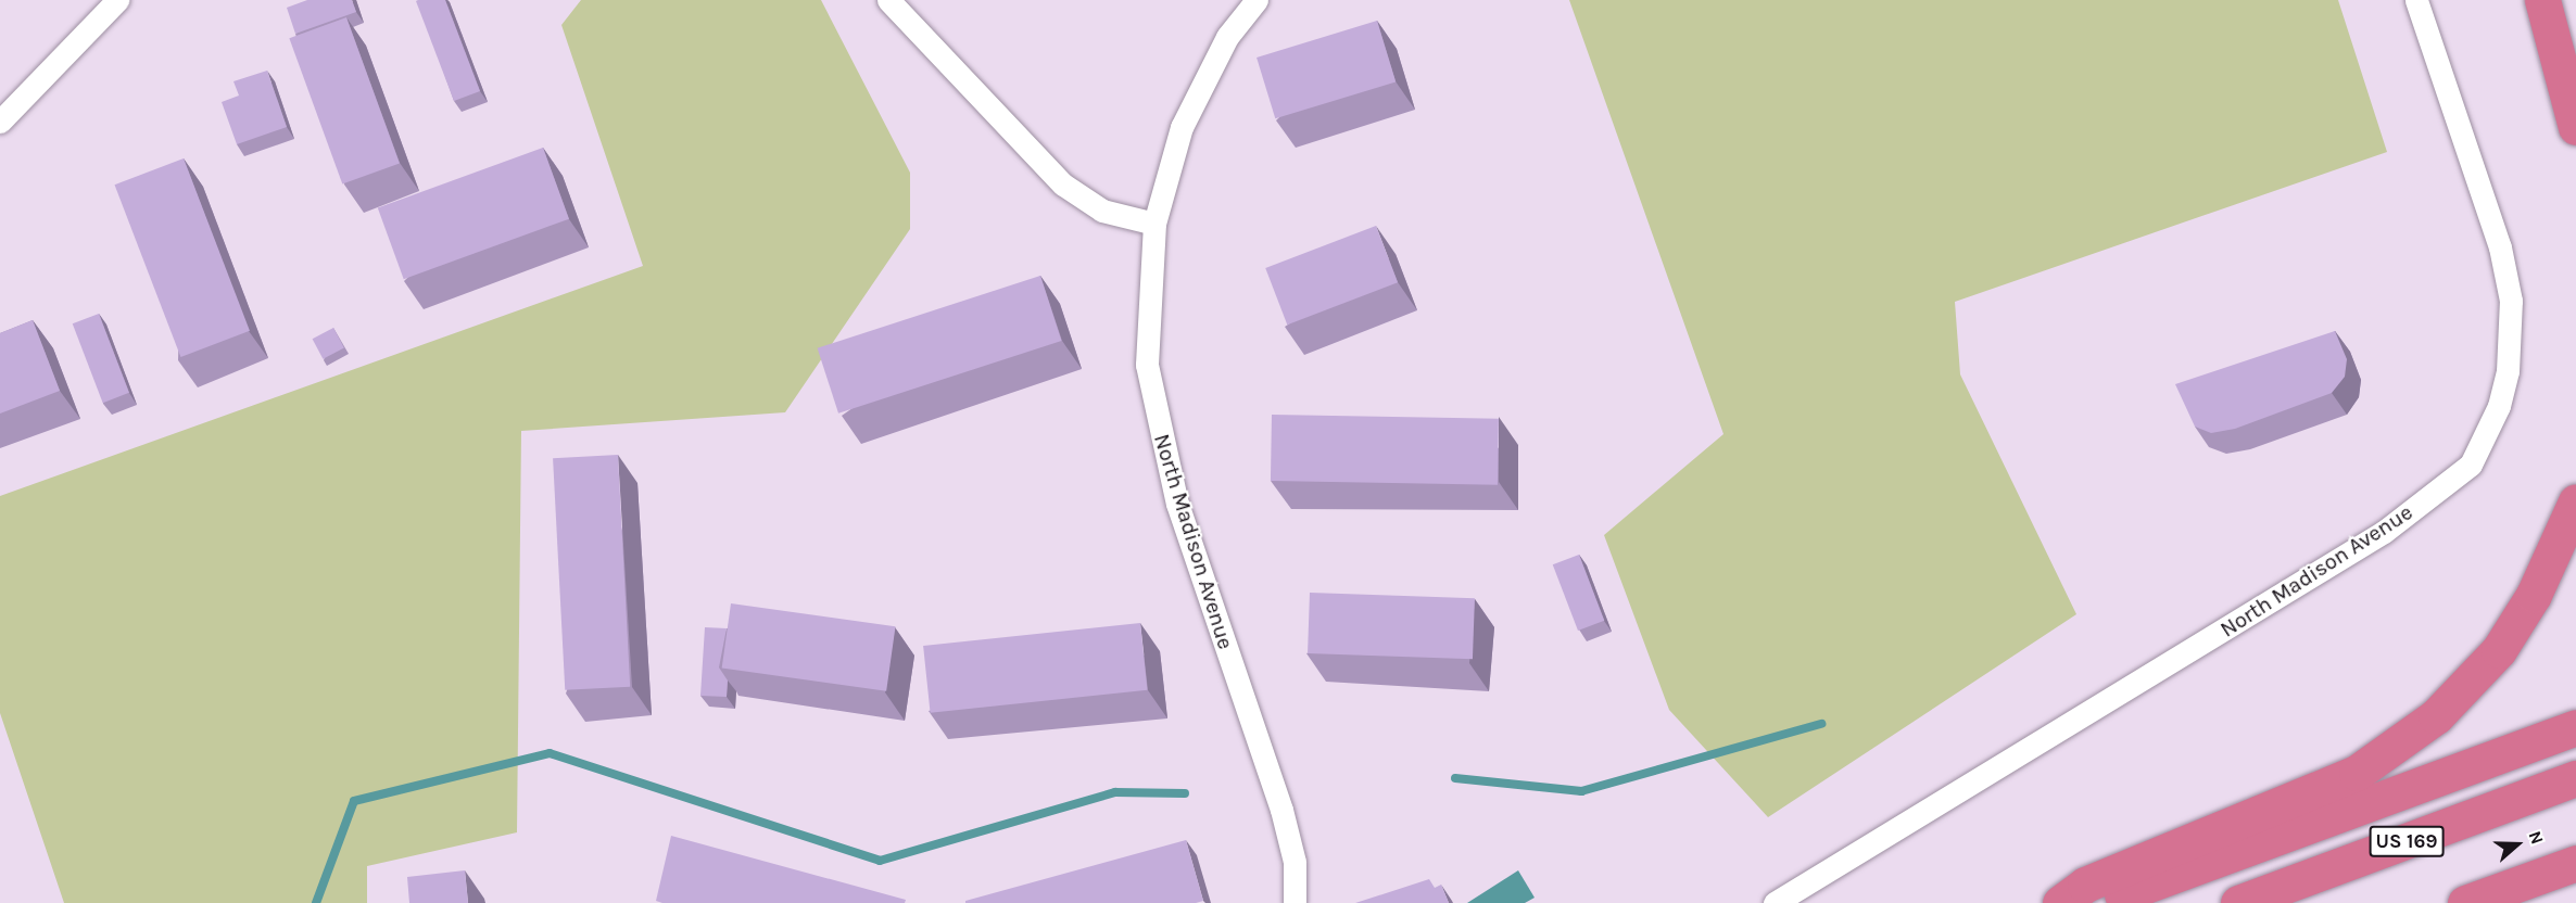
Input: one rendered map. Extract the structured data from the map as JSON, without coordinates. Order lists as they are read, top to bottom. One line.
{"streets":{"highway":["US 169"],"street":["North Madison Avenue"]},"north":"right"}
